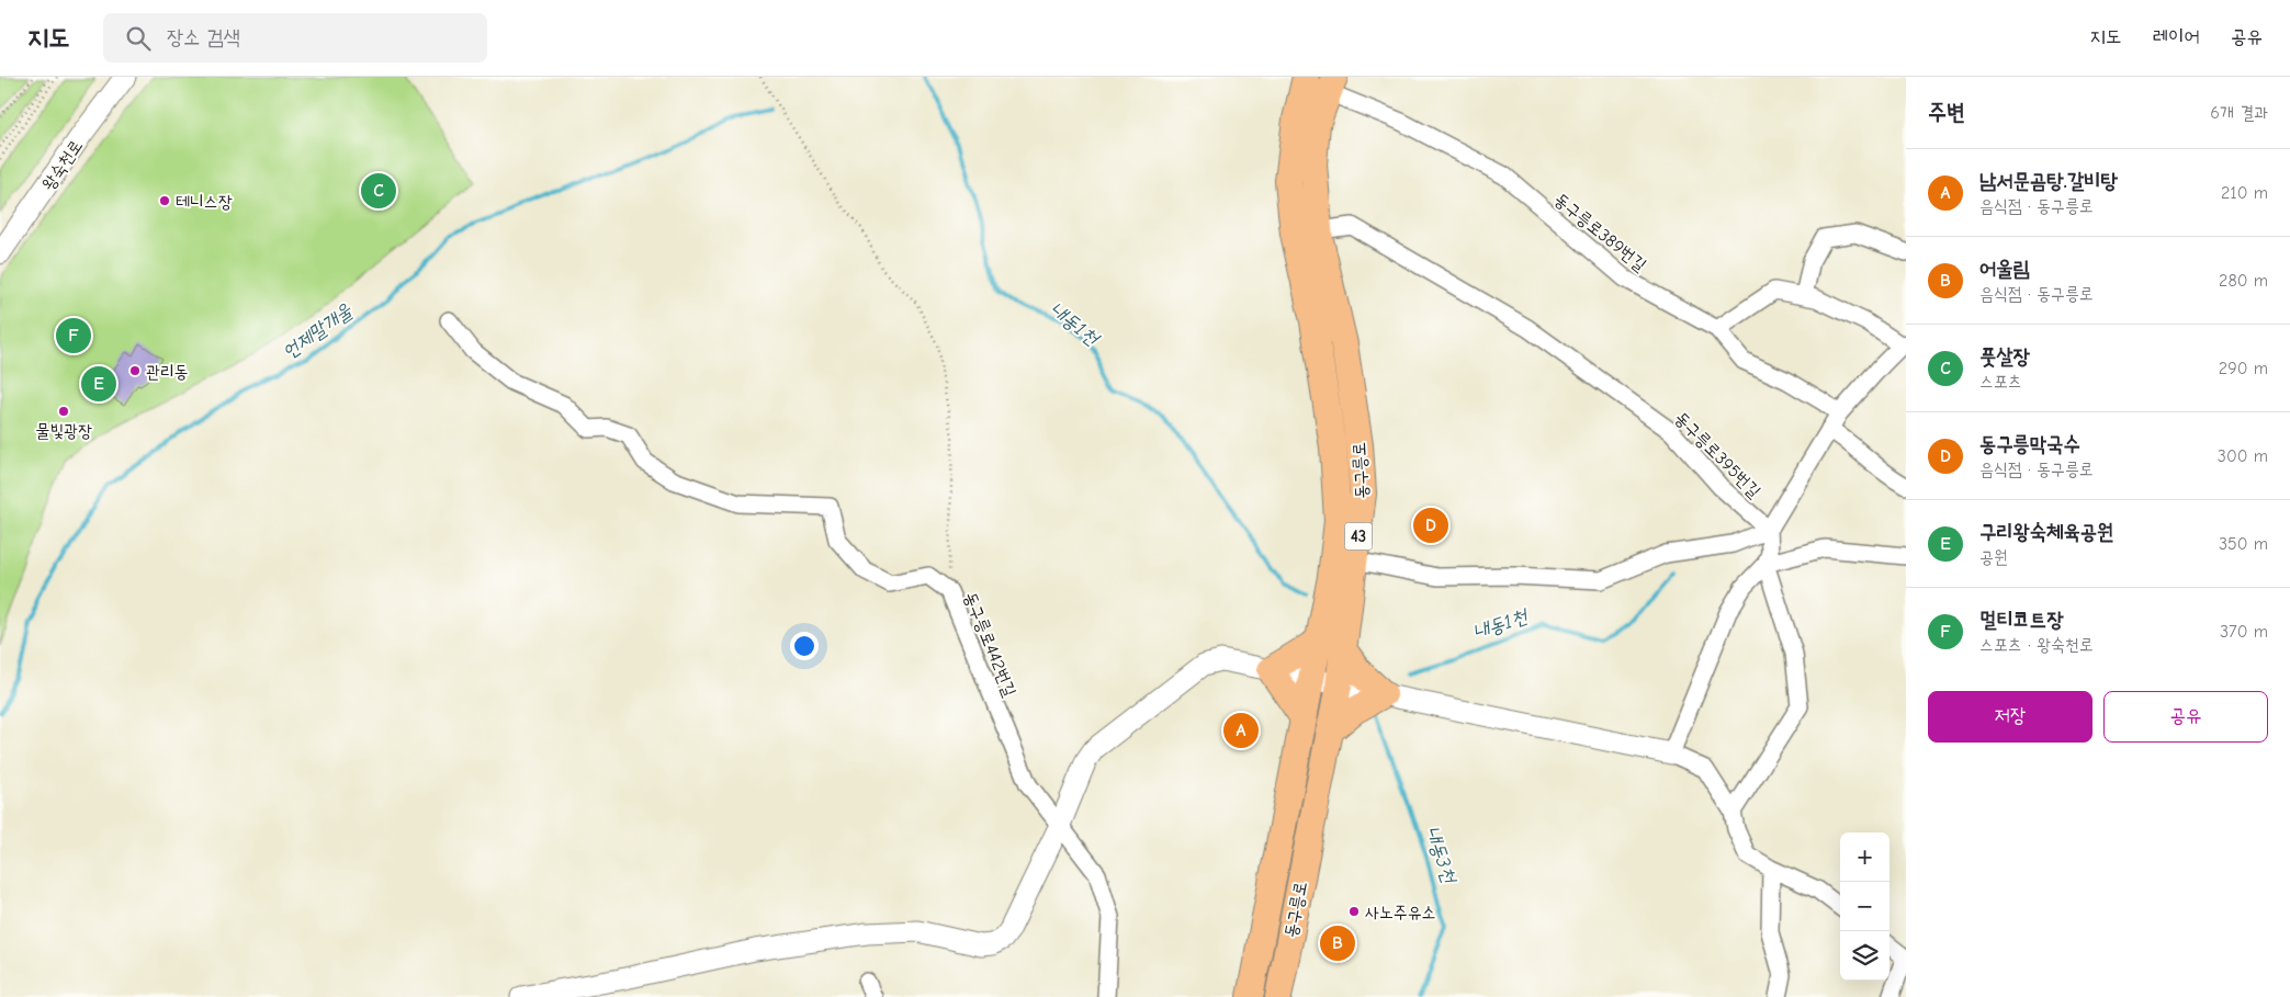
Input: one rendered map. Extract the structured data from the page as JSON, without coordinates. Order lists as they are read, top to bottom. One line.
{"streets":{"main road":["동구릉로","43"],"street":["왕숙천로","동구릉로389번길","동구릉로395번길","동구릉로442번길"]},"crossings":[["동구릉로389번길","동구릉로"],["동구릉로395번길","동구릉로"]],"water":["내동1천","언제말개울","내동3천"],"places":["테니스장","관리동","물빛광장","사노주유소"],"page":{"header":"지도","search":"장소 검색","nav":["지도","레이어","공유"],"heading":["주변","6개 결과"],"list":[{"mark":"A","name":"남서문곰탕.갈비탕","note":"음식점 · 동구릉로","value":"210 m"},{"mark":"B","name":"어울림","note":"음식점 · 동구릉로","value":"280 m"},{"mark":"C","name":"풋살장","note":"스포츠","value":"290 m"},{"mark":"D","name":"동구릉막국수","note":"음식점 · 동구릉로","value":"300 m"},{"mark":"E","name":"구리왕숙체육공원","note":"공원","value":"350 m"},{"mark":"F","name":"멀티코트장","note":"스포츠 · 왕숙천로","value":"370 m"}],"pins":["C","F","E","D","A","B"],"buttons":["저장","공유"],"map_buttons":["+","−"]}}
